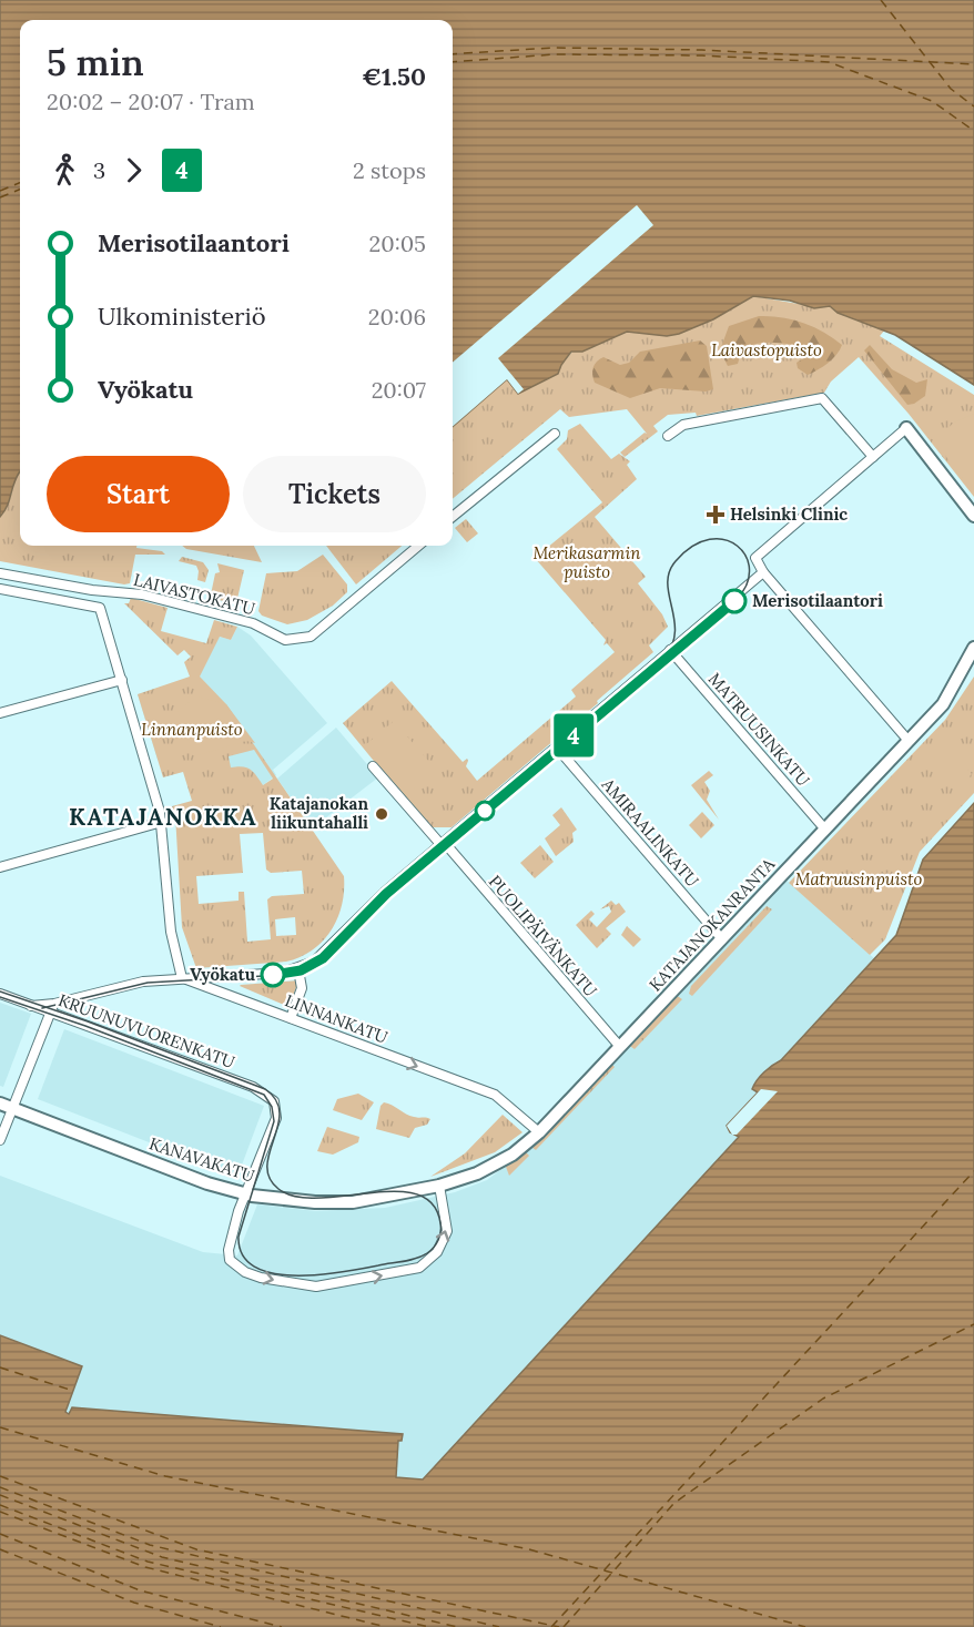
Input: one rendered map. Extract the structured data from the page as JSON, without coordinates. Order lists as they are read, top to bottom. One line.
{"streets":{"main road":["KATAJANOKANRANTA","KANAVAKATU"],"street":["LAIVASTOKATU","MATRUUSINKATU","AMIRAALINKATU","PUOLIPÄIVÄNKATU","LINNANKATU","KRUUNUVUORENKATU"]},"crossings":[["MATRUUSINKATU","KATAJANOKANRANTA"],["AMIRAALINKATU","KATAJANOKANRANTA"],["KATAJANOKANRANTA","PUOLIPÄIVÄNKATU"],["KATAJANOKANRANTA","LINNANKATU"],["KATAJANOKANRANTA","KANAVAKATU"],["LINNANKATU","KRUUNUVUORENKATU"],["KRUUNUVUORENKATU","KANAVAKATU"]],"one_way":["LINNANKATU"],"districts":["KATAJANOKKA"],"parks":["Laivastopuisto","Merikasarmin puisto","Linnanpuisto","Matruusinpuisto"],"places":{"health":["Helsinki Clinic"],"other":["Merisotilaantori","Katajanokan liikuntahalli","Vyökatu"]},"lines":["tram line 4"],"page":{"on_map":"4","heading":["5 min","20:02 – 20:07 · Tram","€1.50"],"legs":["3","4","2 stops"],"list":[{"name":"Merisotilaantori","value":"20:05"},{"name":"Ulkoministeriö","value":"20:06"},{"name":"Vyökatu","value":"20:07"}],"buttons":["Start","Tickets"]}}
